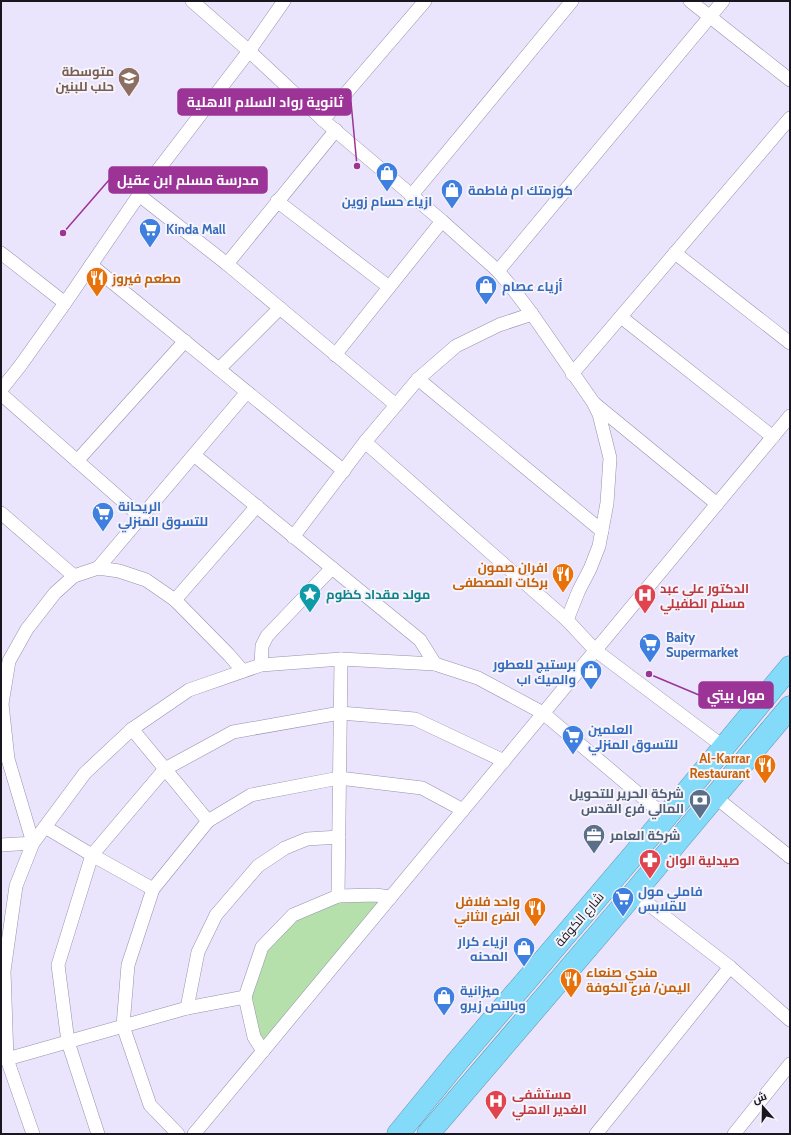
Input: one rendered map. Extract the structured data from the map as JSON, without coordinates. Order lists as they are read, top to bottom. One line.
{"streets":{"highway":["شارع الكوفة"]},"places":{"school or university":["متوسطة حلب للبنين"],"other":["ثانوية رواد السلام الاهلية","مدرسة مسلم ابن عقيل","مول بيتي"],"shop":["ازياء حسام زوين","كوزمتك ام فاطمة","أزياء عصام","برستيج للعطور والميك اب","ازياء كرار المحنه","ميزانية وبالنص زيرو"],"supermarket":["Kinda Mall","الريحانة للتسوق المنزلي","Baity Supermarket","العلمين للتسوق المنزلي","فاملي مول للملابس"],"restaurant":["مطعم فيروز","افران صمون بركات المصطفى","ِAl-Karrar Restaurant","واحد فلافل الفرع الثاني","مندي صنعاء اليمن/ فرع الكوفة"],"place":["مولد مقداد كظوم"],"hospital":["الدكتور علي عبد مسلم الطفيلي","مستشفى الغدير الاهلي"],"bank":["شركة الحرير للتحويل المالي فرع القدس"],"office":["شركة العامر"],"pharmacy":["صيدلية الوان"]},"north":"top"}
